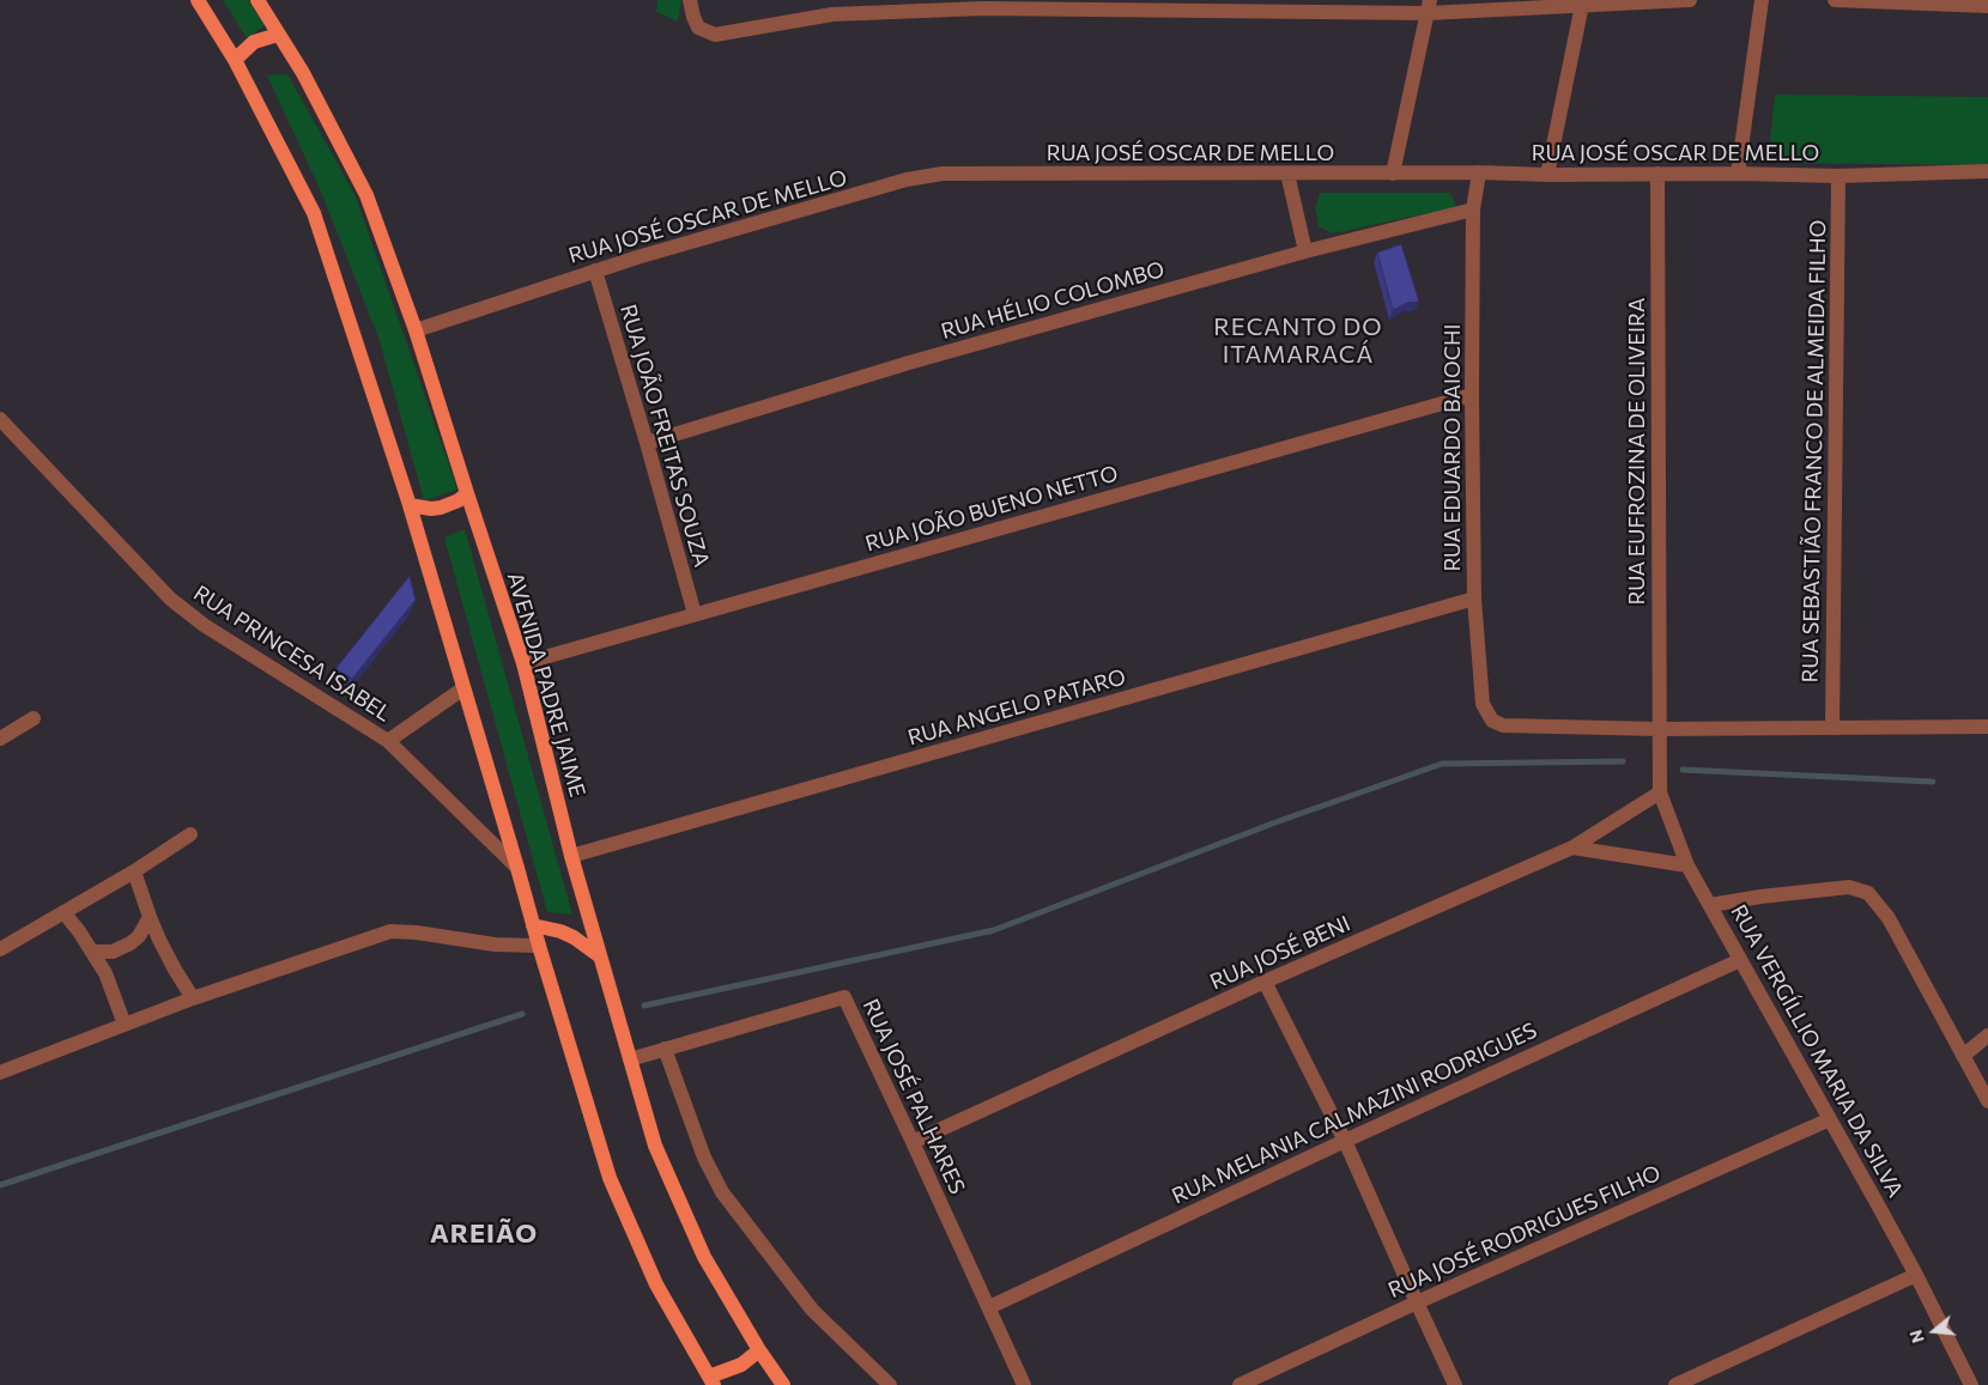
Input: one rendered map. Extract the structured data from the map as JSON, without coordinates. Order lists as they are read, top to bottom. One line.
{"streets":{"main road":["AVENIDA PADRE JAIME"],"street":["RUA JOSÉ OSCAR DE MELLO","RUA HÉLIO COLOMBO","RUA JOÃO FREITAS SOUZA","RUA EDUARDO BAIOCHI","RUA EUFROZINA DE OLIVEIRA","RUA SEBASTIÃO FRANCO DE ALMEIDA FILHO","RUA JOÃO BUENO NETTO","RUA PRINCESA ISABEL","RUA ANGELO PATARO","RUA JOSÉ BENI","RUA VERGÍLLIO MARIA DA SILVA","RUA JOSÉ PALHARES","RUA MELANIA CALMAZINI RODRIGUES","RUA JOSÉ RODRIGUES FILHO"]},"crossings":[["RUA JOSÉ OSCAR DE MELLO","RUA JOÃO FREITAS SOUZA"],["RUA JOSÉ OSCAR DE MELLO","RUA EDUARDO BAIOCHI"],["RUA JOSÉ OSCAR DE MELLO","RUA EUFROZINA DE OLIVEIRA"],["RUA JOSÉ OSCAR DE MELLO","RUA SEBASTIÃO FRANCO DE ALMEIDA FILHO"],["RUA JOSÉ OSCAR DE MELLO","AVENIDA PADRE JAIME"],["RUA HÉLIO COLOMBO","RUA JOÃO FREITAS SOUZA"],["RUA HÉLIO COLOMBO","RUA EDUARDO BAIOCHI"],["RUA JOÃO FREITAS SOUZA","RUA JOÃO BUENO NETTO"],["RUA EDUARDO BAIOCHI","RUA EUFROZINA DE OLIVEIRA"],["RUA EDUARDO BAIOCHI","RUA JOÃO BUENO NETTO"],["RUA EDUARDO BAIOCHI","RUA ANGELO PATARO"],["RUA EDUARDO BAIOCHI","RUA VERGÍLLIO MARIA DA SILVA"],["RUA EUFROZINA DE OLIVEIRA","RUA VERGÍLLIO MARIA DA SILVA"],["RUA JOÃO BUENO NETTO","AVENIDA PADRE JAIME"],["AVENIDA PADRE JAIME","RUA ANGELO PATARO"],["AVENIDA PADRE JAIME","RUA JOSÉ PALHARES"],["RUA JOSÉ BENI","RUA VERGÍLLIO MARIA DA SILVA"],["RUA JOSÉ BENI","RUA JOSÉ PALHARES"],["RUA VERGÍLLIO MARIA DA SILVA","RUA MELANIA CALMAZINI RODRIGUES"],["RUA VERGÍLLIO MARIA DA SILVA","RUA JOSÉ RODRIGUES FILHO"],["RUA JOSÉ PALHARES","RUA MELANIA CALMAZINI RODRIGUES"]],"districts":["RECANTO DO ITAMARACÁ","AREIÃO"],"north":"left"}
